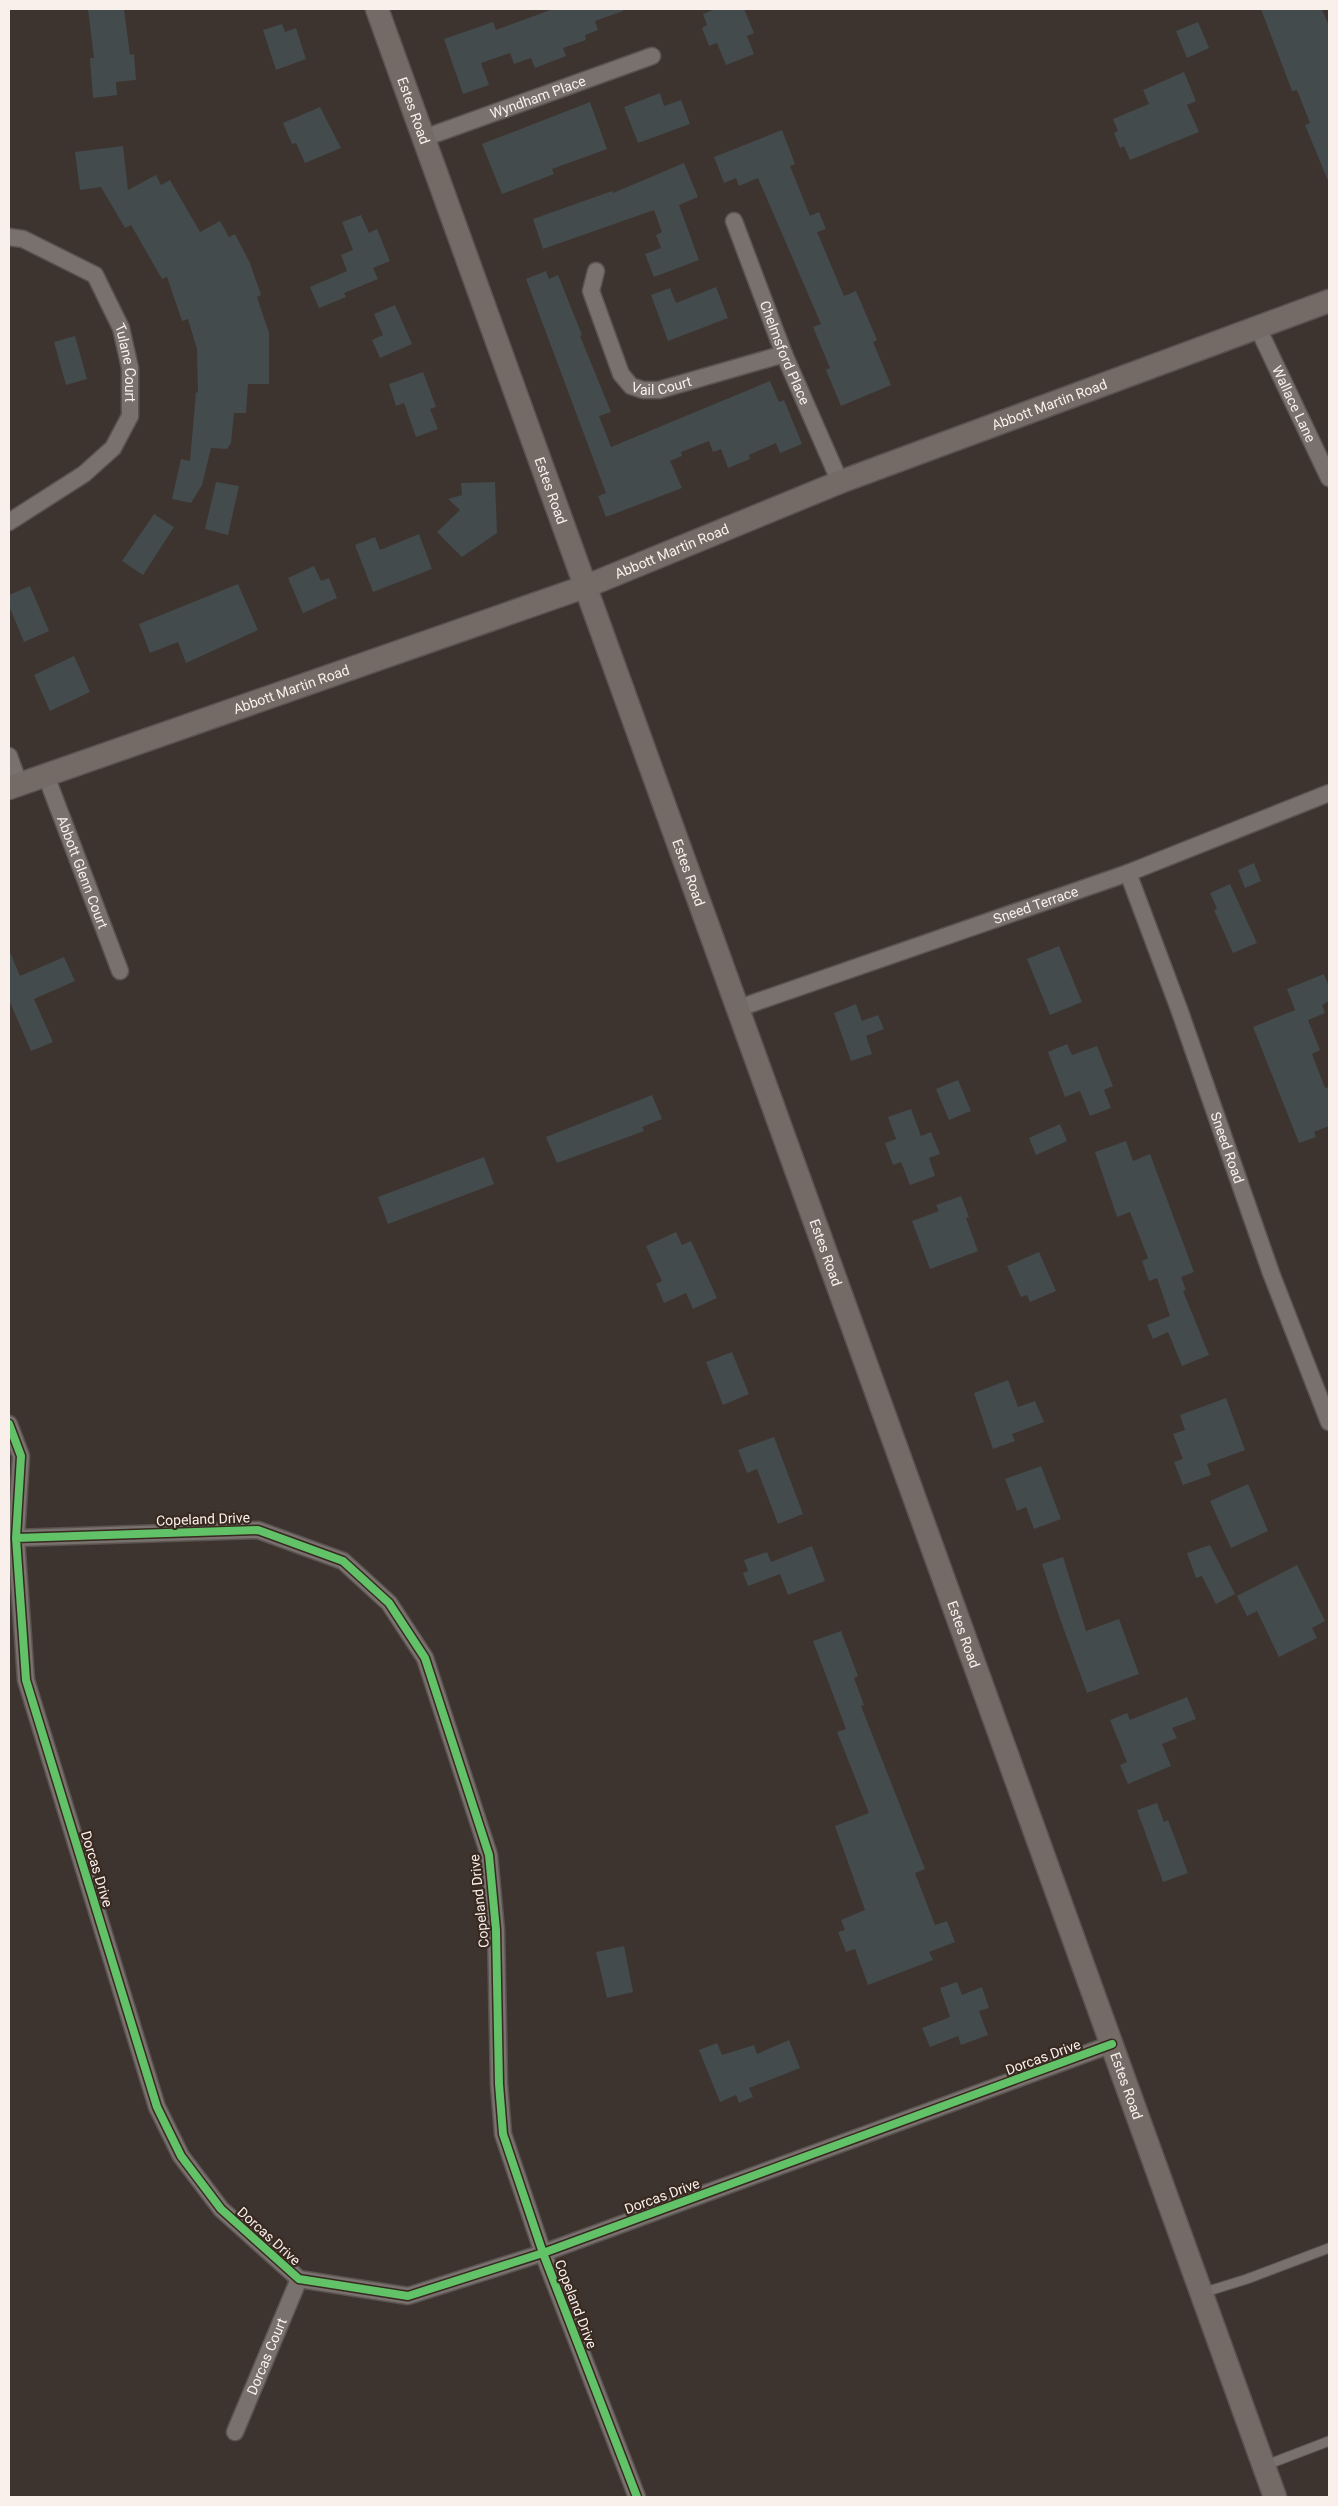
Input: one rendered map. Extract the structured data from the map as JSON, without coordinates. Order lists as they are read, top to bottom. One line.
{"streets":{"main road":["Estes Road","Abbott Martin Road"],"street":["Wyndham Place","Chelmsford Place","Tulane Court","Vail Court","Wallace Lane","Abbott Glenn Court","Sneed Terrace","Sneed Road","Copeland Drive","Dorcas Drive","Dorcas Court"]},"crossings":[["Wyndham Place","Estes Road"],["Estes Road","Abbott Martin Road"],["Estes Road","Sneed Terrace"],["Estes Road","Dorcas Drive"],["Chelmsford Place","Vail Court"],["Chelmsford Place","Abbott Martin Road"],["Wallace Lane","Abbott Martin Road"],["Abbott Martin Road","Abbott Glenn Court"],["Sneed Terrace","Sneed Road"],["Copeland Drive","Dorcas Drive"],["Dorcas Drive","Dorcas Court"]]}
